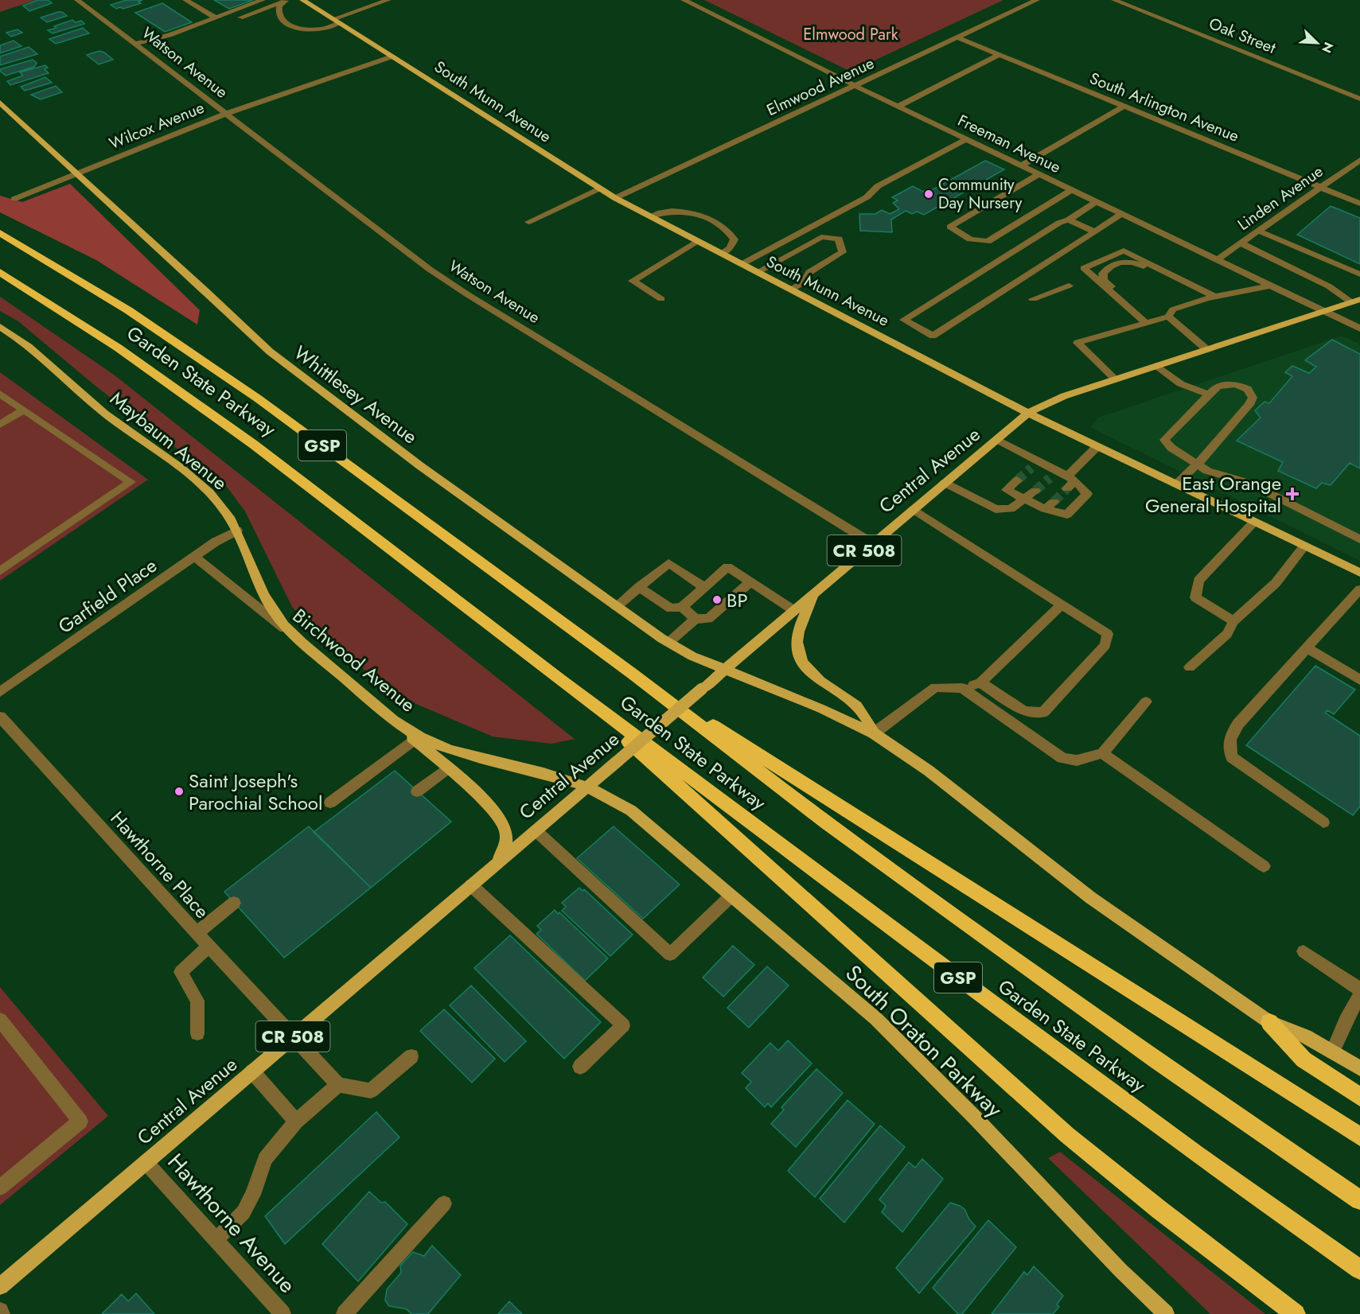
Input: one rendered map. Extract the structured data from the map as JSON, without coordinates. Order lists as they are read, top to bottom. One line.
{"streets":{"highway":["Garden State Parkway","GSP"],"main road":["South Munn Avenue","Whittlesey Avenue","Maybaum Avenue","Central Avenue","CR 508","Birchwood Avenue","South Oraton Parkway"],"street":["Oak Street","Watson Avenue","Elmwood Avenue","South Arlington Avenue","Wilcox Avenue","Freeman Avenue","Linden Avenue","Garfield Place","Hawthorne Place","Hawthorne Avenue"]},"crossings":[["Watson Avenue","Wilcox Avenue"],["Watson Avenue","Central Avenue"],["Elmwood Avenue","South Munn Avenue"],["Elmwood Avenue","South Arlington Avenue"],["Elmwood Avenue","Freeman Avenue"],["South Munn Avenue","Wilcox Avenue"],["South Munn Avenue","Central Avenue"],["South Arlington Avenue","Linden Avenue"],["Wilcox Avenue","Whittlesey Avenue"],["Freeman Avenue","Linden Avenue"],["Freeman Avenue","Central Avenue"],["Whittlesey Avenue","Central Avenue"],["Maybaum Avenue","Garfield Place"],["Maybaum Avenue","Birchwood Avenue"],["Central Avenue","Birchwood Avenue"],["Central Avenue","Hawthorne Place"],["Central Avenue","South Oraton Parkway"],["Central Avenue","Hawthorne Avenue"],["Garfield Place","Birchwood Avenue"],["Birchwood Avenue","South Oraton Parkway"]],"parks":["Elmwood Park"],"places":{"other":["Community Day Nursery","BP","Saint Joseph's Parochial School"],"health":["East Orange General Hospital"]},"north":"bottom right"}
